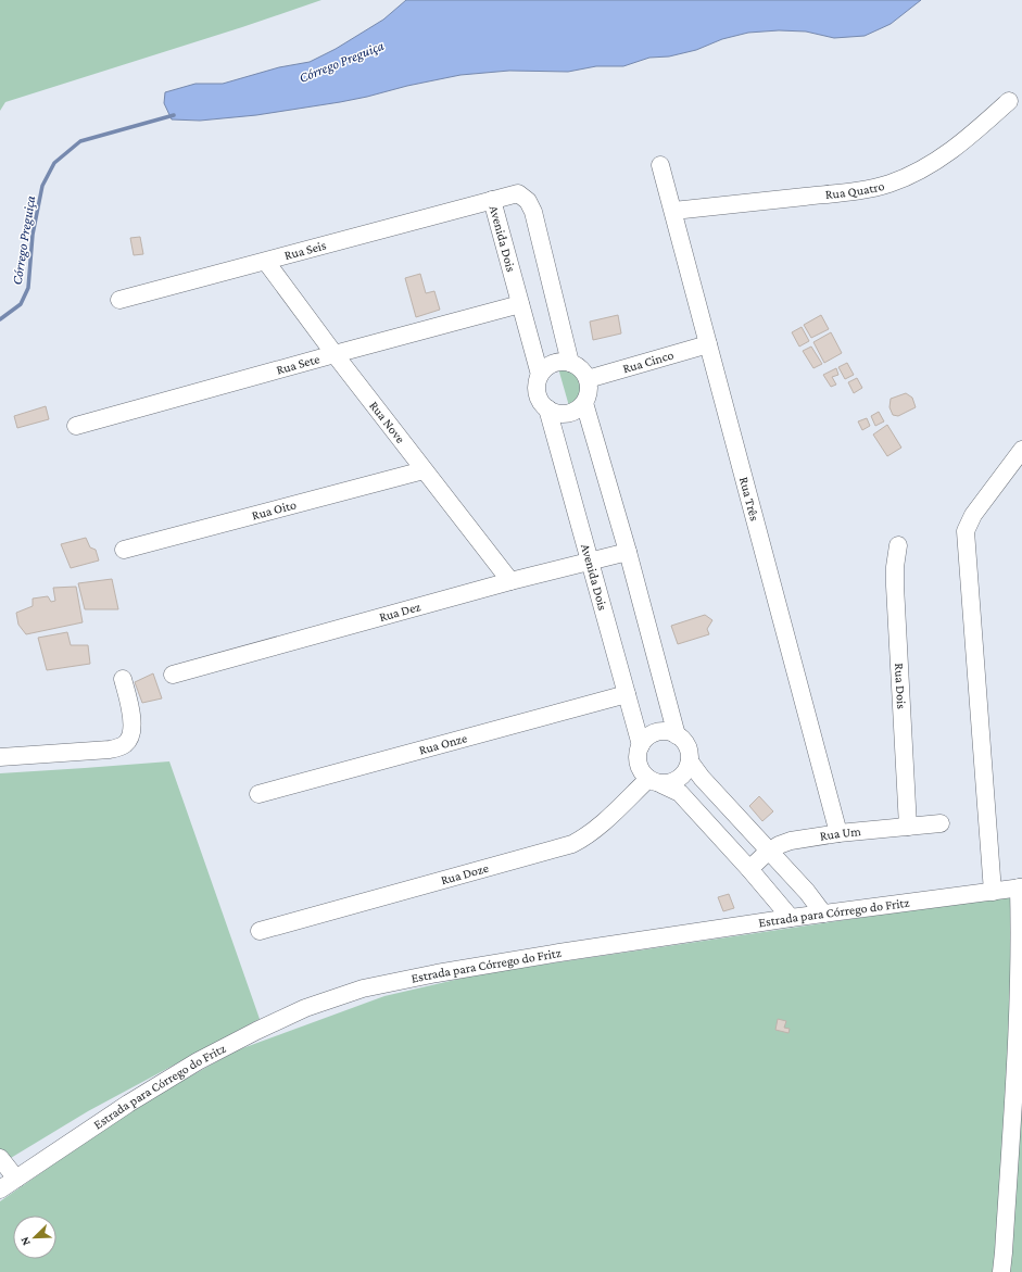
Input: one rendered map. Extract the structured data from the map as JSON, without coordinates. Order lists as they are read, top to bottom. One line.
{"streets":{"street":["Rua Quatro","Avenida Dois","Rua Seis","Rua Cinco","Rua Sete","Rua Nove","Rua Três","Rua Oito","Rua Dez","Rua Dois","Rua Onze","Rua Um","Rua Doze","Estrada para Córrego do Fritz"]},"crossings":[["Rua Quatro","Rua Três"],["Avenida Dois","Rua Seis"],["Avenida Dois","Rua Cinco"],["Avenida Dois","Rua Sete"],["Avenida Dois","Rua Dez"],["Avenida Dois","Rua Onze"],["Avenida Dois","Rua Doze"],["Rua Seis","Rua Nove"],["Rua Cinco","Rua Três"],["Rua Sete","Rua Nove"],["Rua Nove","Rua Oito"],["Rua Nove","Rua Dez"],["Rua Três","Rua Um"],["Rua Dois","Rua Um"]],"water":["Córrego Preguiça"],"north":"bottom left"}
